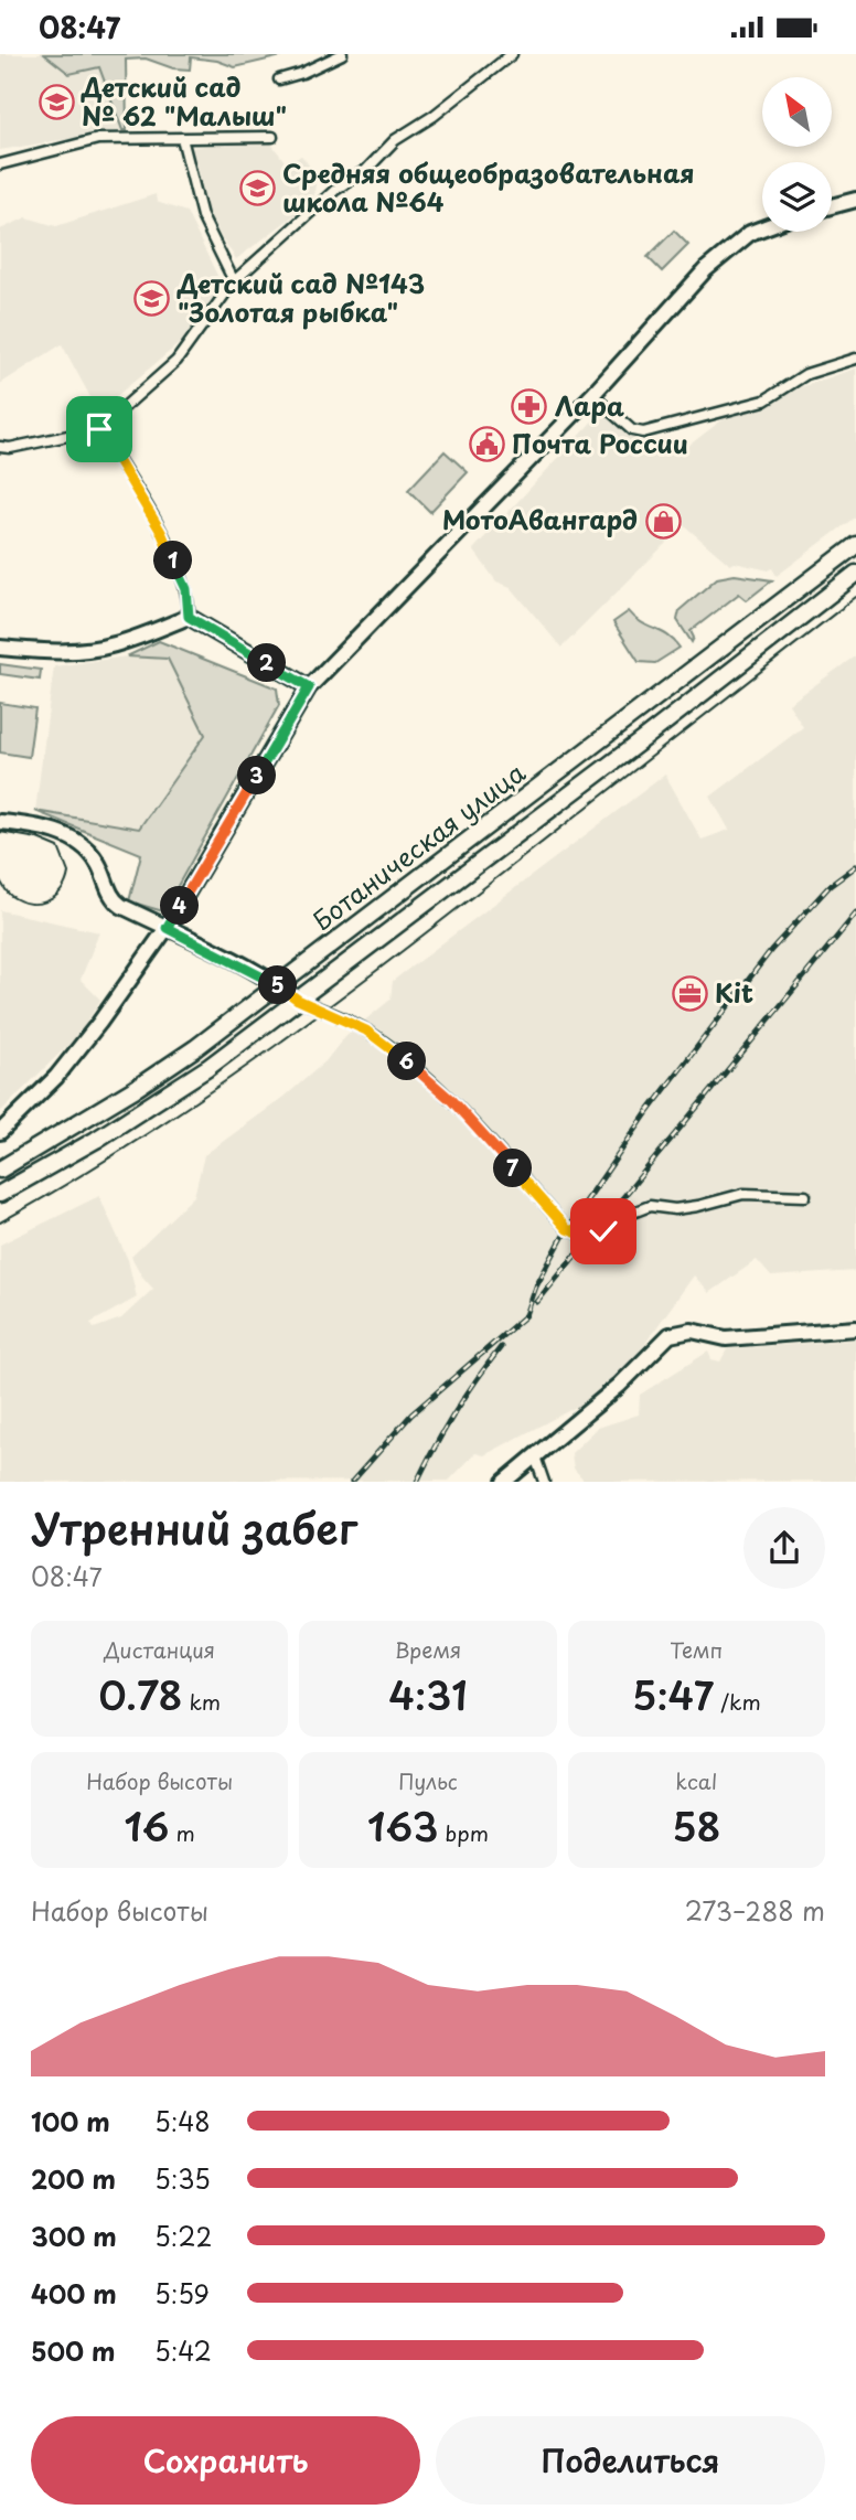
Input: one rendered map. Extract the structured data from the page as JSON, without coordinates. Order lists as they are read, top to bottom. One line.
{"streets":{"main road":["Ботаническая улица"]},"places":{"school or university":["Детский сад № 62 \"Малыш\"","Средняя общеобразовательная школа №64","Детский сад №143 \"Золотая рыбка\""],"pharmacy":["Лара"],"public building":["Почта России"],"shop":["МотоАвангард"],"office":["Kit"]},"north":"top left","page":{"status":"08:47","pins":["1","2","3","4","5","6","7"],"heading":["Утренний забег","08:47"],"stats":[["Дистанция","0.78 km"],["Время","4:31"],["Темп","5:47 /km"],["Набор высоты","16 m"],["Пульс","163 bpm"],["kcal","58"]],"chart":["Набор высоты","273–288 m"],"list":[{"name":"100 m","note":"5:48"},{"name":"200 m","note":"5:35"},{"name":"300 m","note":"5:22"},{"name":"400 m","note":"5:59"},{"name":"500 m","note":"5:42"}],"buttons":["Сохранить","Поделиться"]}}
